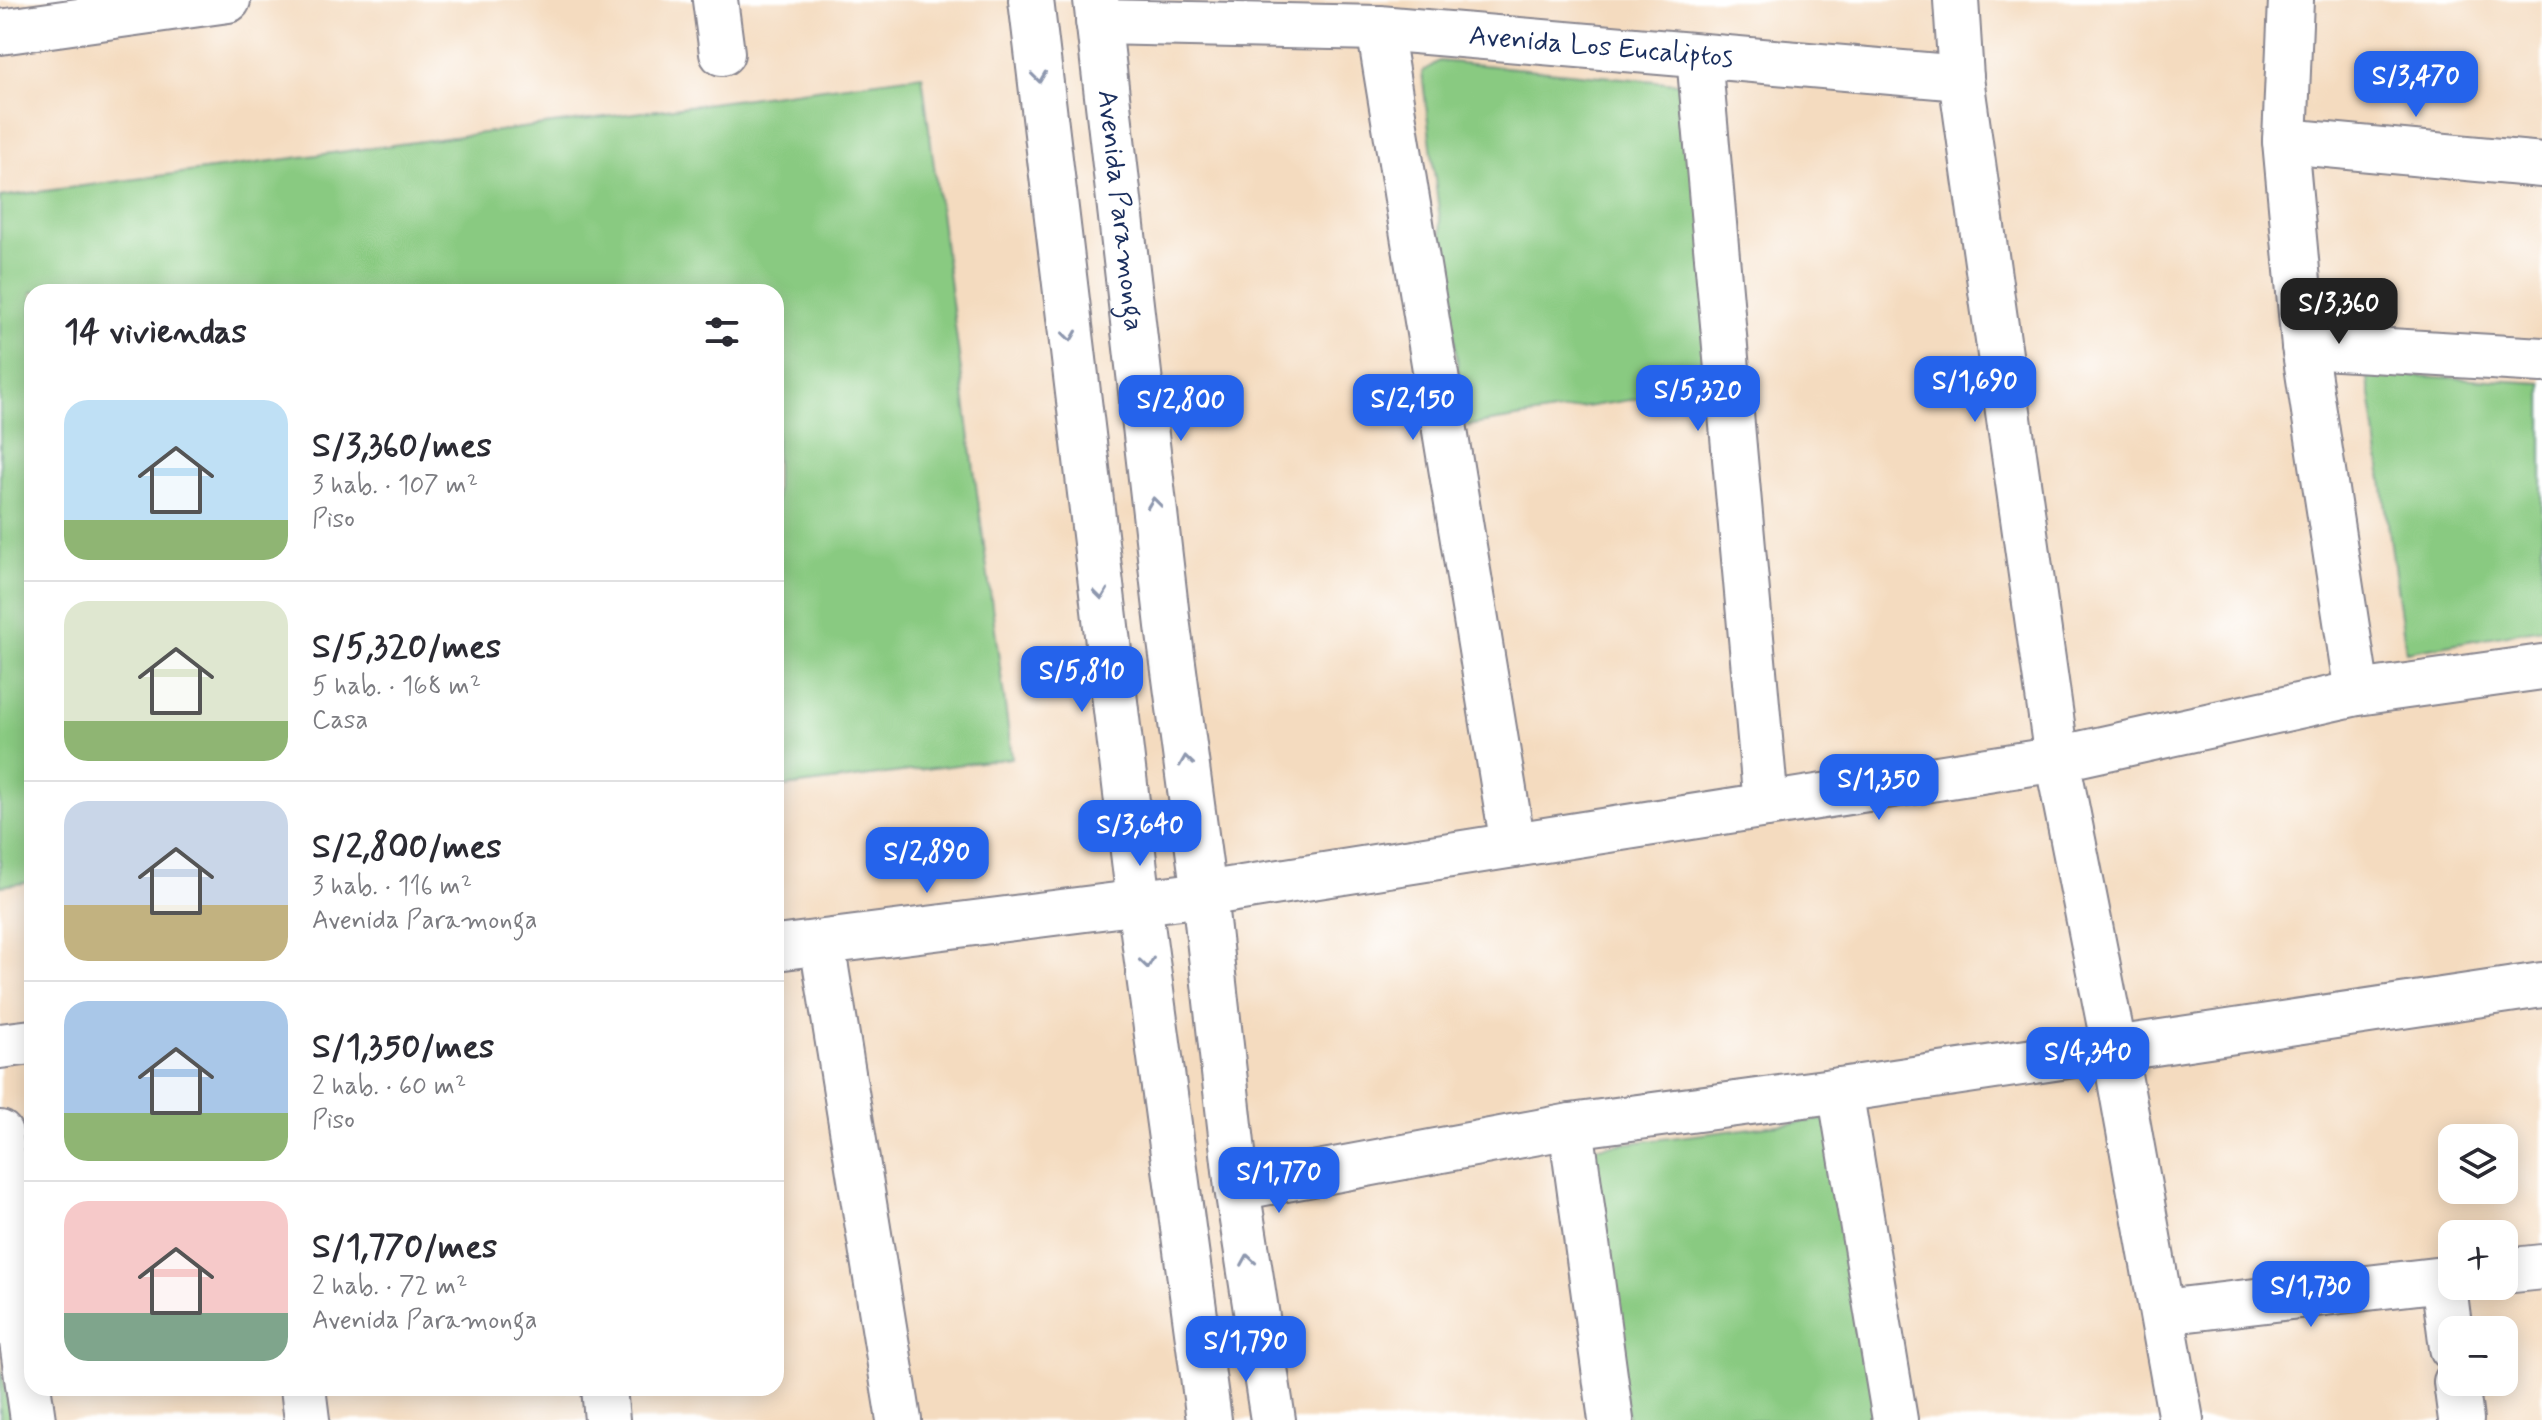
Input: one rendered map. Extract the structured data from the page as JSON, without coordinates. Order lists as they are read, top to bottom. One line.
{"streets":{"street":["Avenida Los Eucaliptos","Avenida Paramonga"]},"crossings":[["Avenida Los Eucaliptos","Avenida Paramonga"]],"page":{"price":["S/3,470","S/3,360","S/1,690","S/5,320","S/2,150","S/2,800","S/5,810","S/1,350","S/3,640","S/2,890","S/4,340","S/1,770","S/1,730","S/1,790"],"heading":"14 viviendas","list":[{"name":"S/3,360/mes","note":"3 hab. · 107 m² · Piso"},{"name":"S/5,320/mes","note":"5 hab. · 168 m² · Casa"},{"name":"S/2,800/mes","note":"3 hab. · 116 m² · Avenida Paramonga"},{"name":"S/1,350/mes","note":"2 hab. · 60 m² · Piso"},{"name":"S/1,770/mes","note":"2 hab. · 72 m² · Avenida Paramonga"}],"map_buttons":["+","−"]}}
